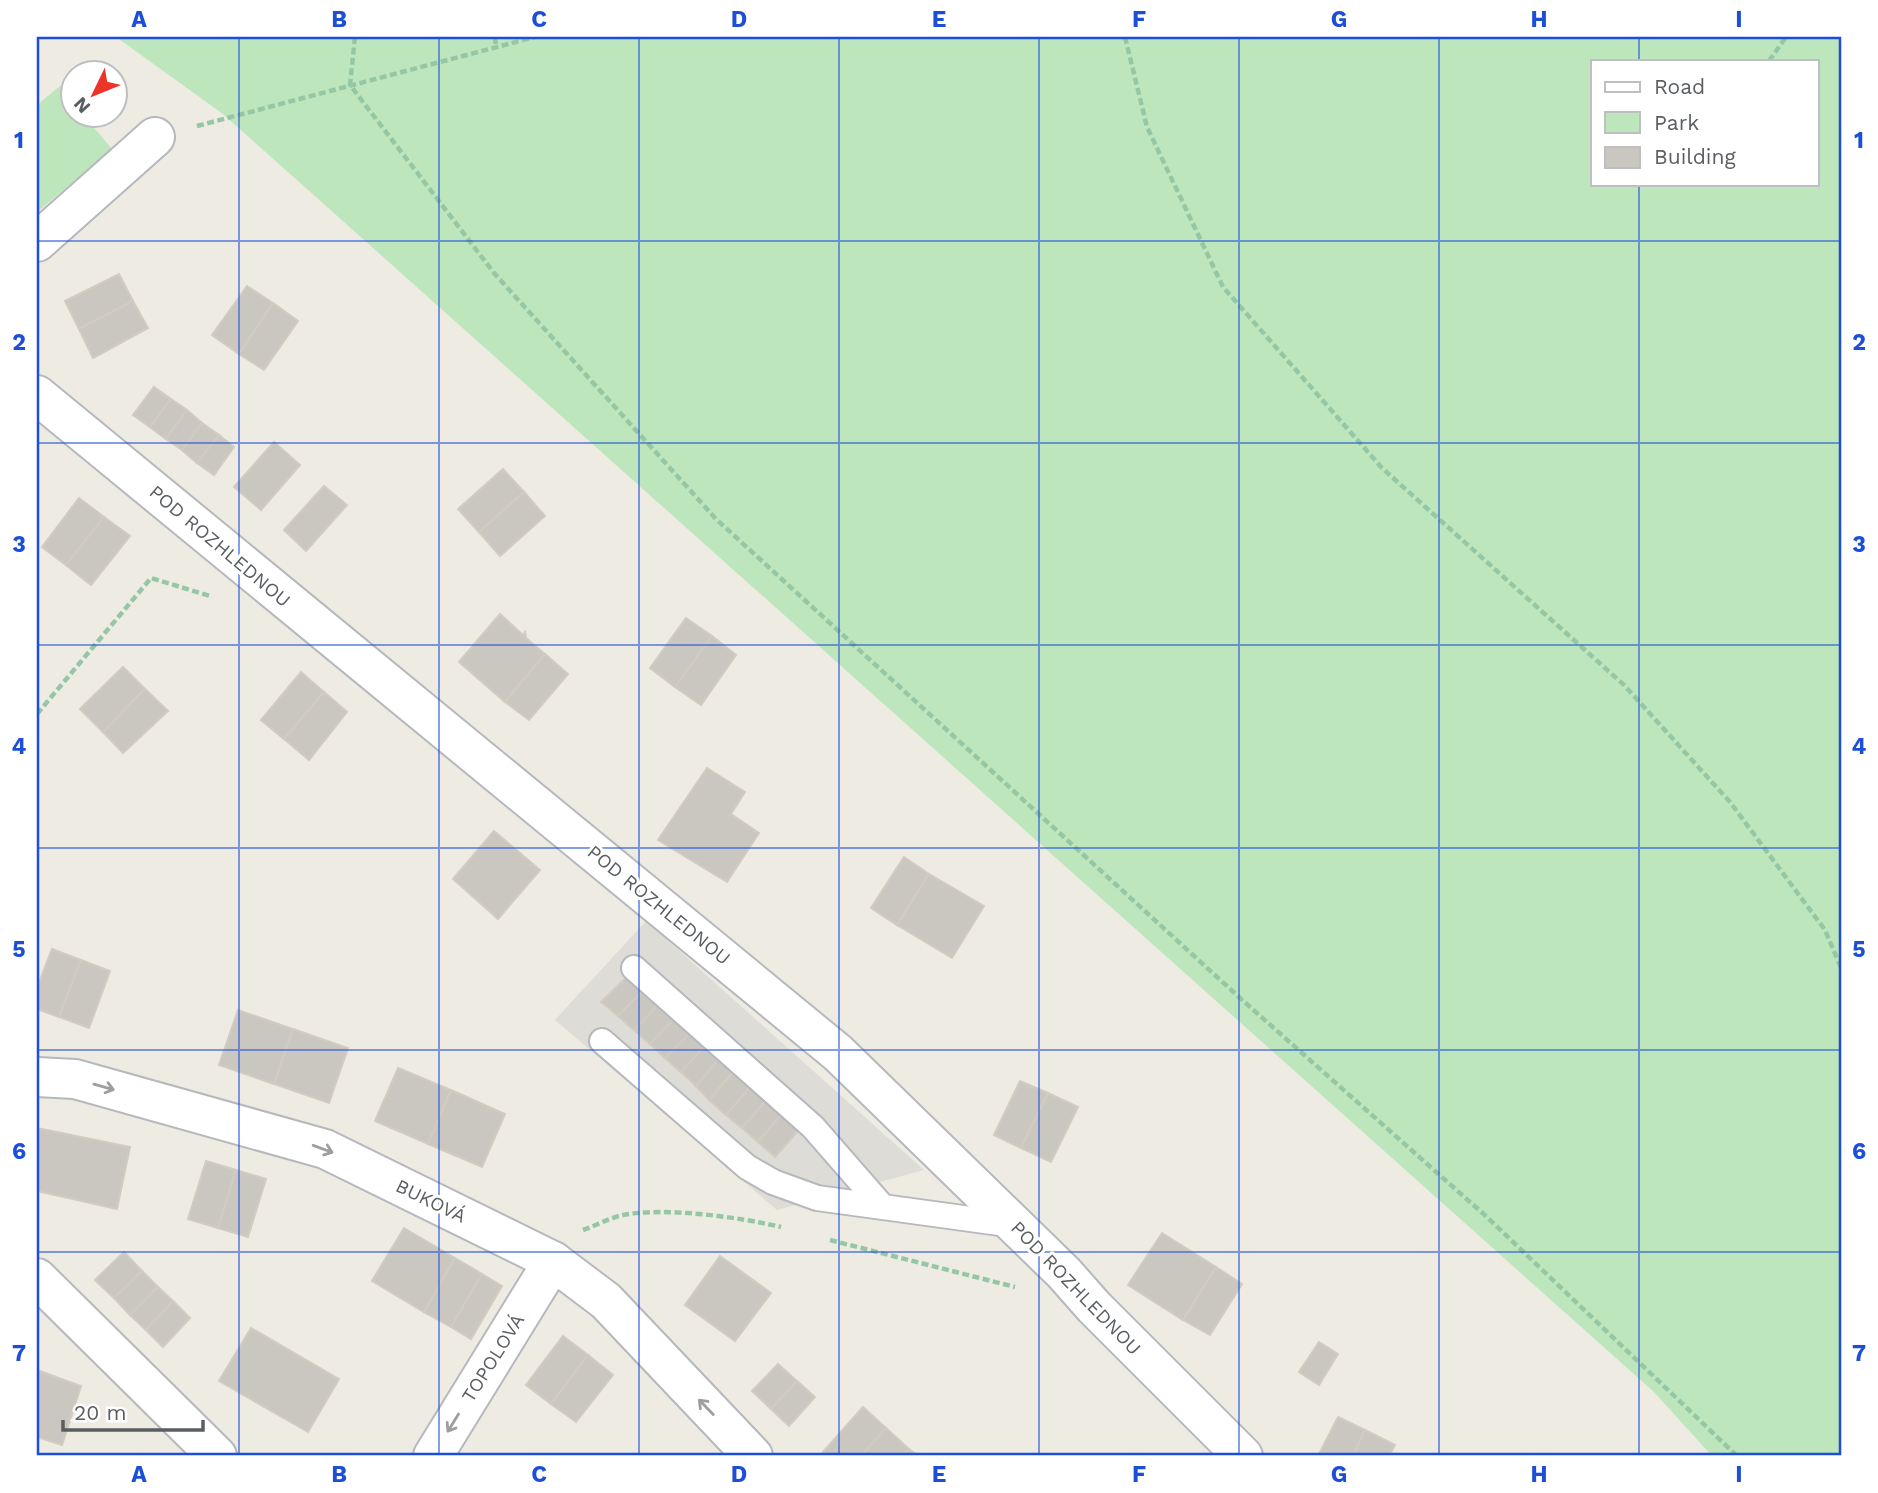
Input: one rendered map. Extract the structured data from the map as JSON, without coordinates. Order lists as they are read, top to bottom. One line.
{"streets":{"street":["POD ROZHLEDNOU","BUKOVÁ","TOPOLOVÁ"]},"crossings":[["BUKOVÁ","TOPOLOVÁ"]],"one_way":["TOPOLOVÁ"],"legend":["Road","Park","Building"],"scale_bar":"20 m","north":"bottom left","grid":{"columns":["A","B","C","D","E","F","G","H","I"],"rows":["1","2","3","4","5","6","7"]}}
